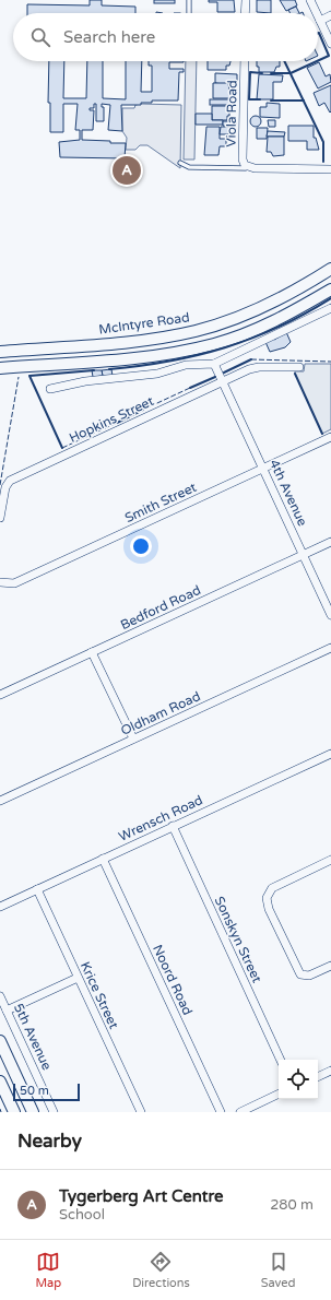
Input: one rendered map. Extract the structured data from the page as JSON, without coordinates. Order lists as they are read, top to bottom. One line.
{"streets":{"main road":["McIntyre Road"],"street":["Viola Road","Hopkins Street","4th Avenue","Smith Street","Bedford Road","Oldham Road","Wrensch Road","Sonskyn Street","Noord Road","Krice Street","5th Avenue"]},"crossings":[["Hopkins Street","4th Avenue"],["4th Avenue","Smith Street"],["4th Avenue","Bedford Road"],["Wrensch Road","Sonskyn Street"],["Wrensch Road","Noord Road"],["Wrensch Road","Krice Street"]],"scale_bar":"50 m","page":{"search":"Search here","pins":"A","scale":"50 m","heading":"Nearby","list":[{"mark":"A","name":"Tygerberg Art Centre","note":"School","value":"280 m"}],"nav":["Map","Directions","Saved"]}}
